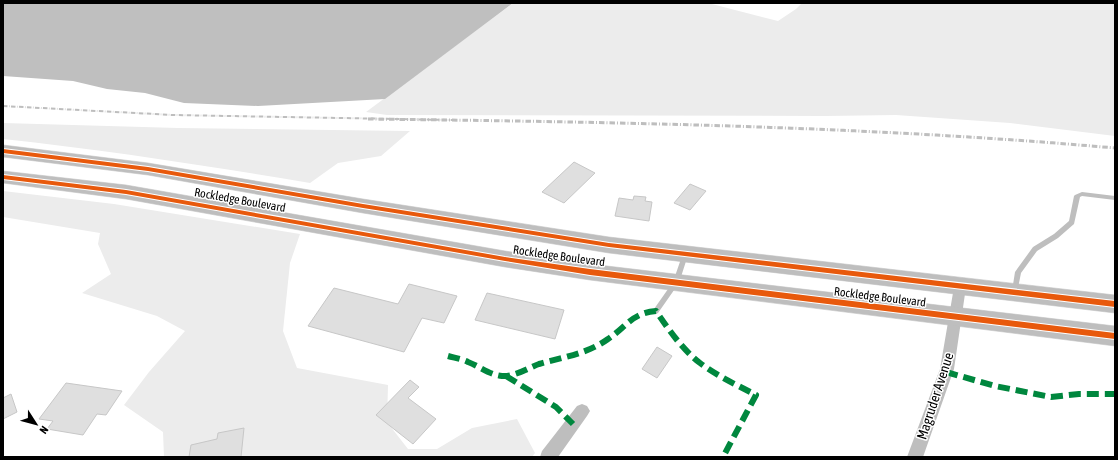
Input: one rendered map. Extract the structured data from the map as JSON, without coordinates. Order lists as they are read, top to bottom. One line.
{"streets":{"main road":["Rockledge Boulevard"],"street":["Magruder Avenue"]},"crossings":[["Rockledge Boulevard","Magruder Avenue"]],"north":"bottom right"}
